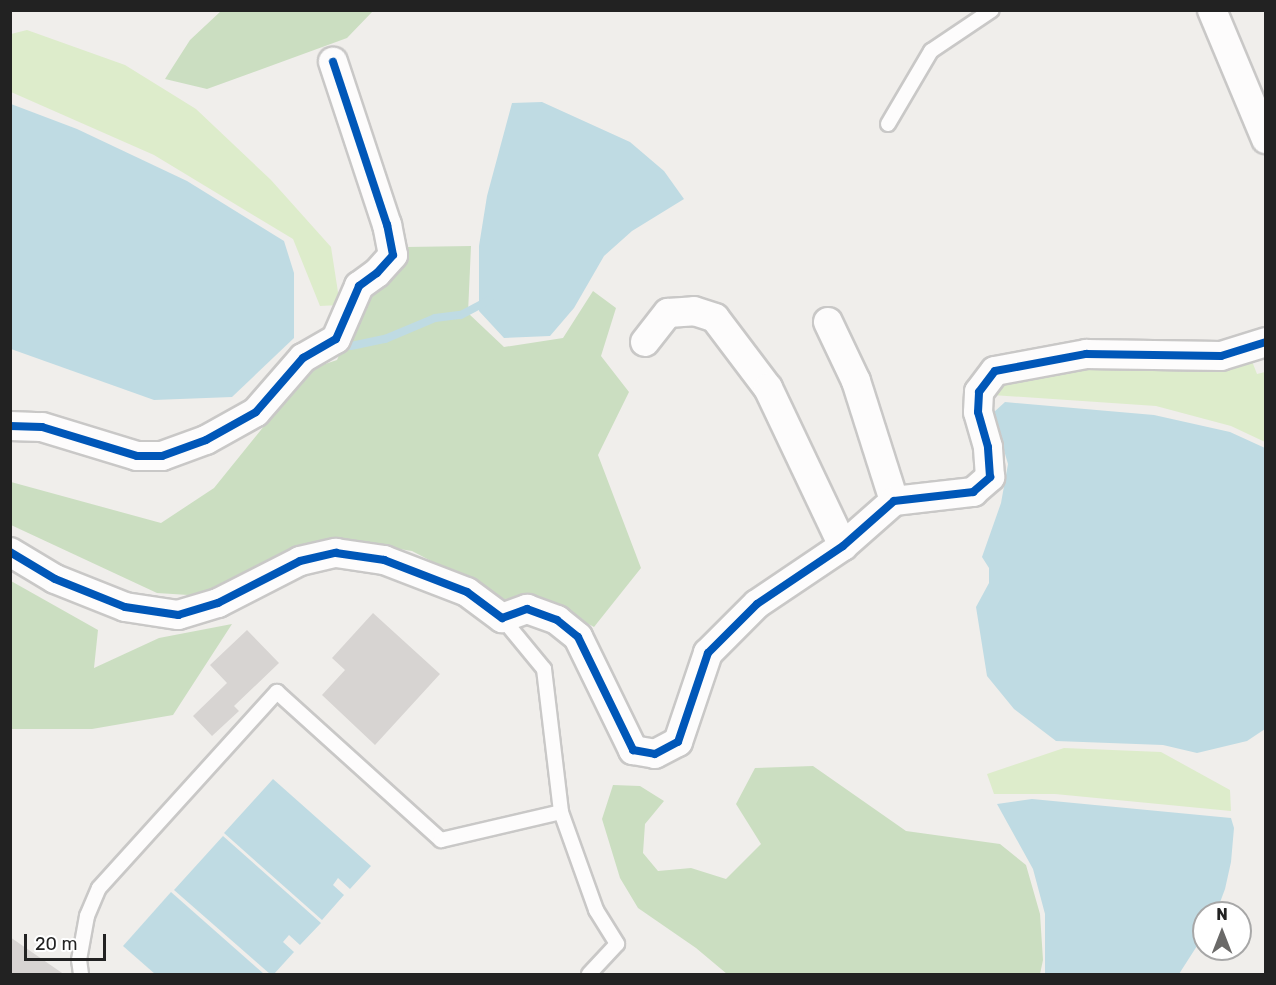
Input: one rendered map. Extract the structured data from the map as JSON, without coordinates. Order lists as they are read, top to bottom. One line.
{"scale_bar":"20 m","north":"top"}
